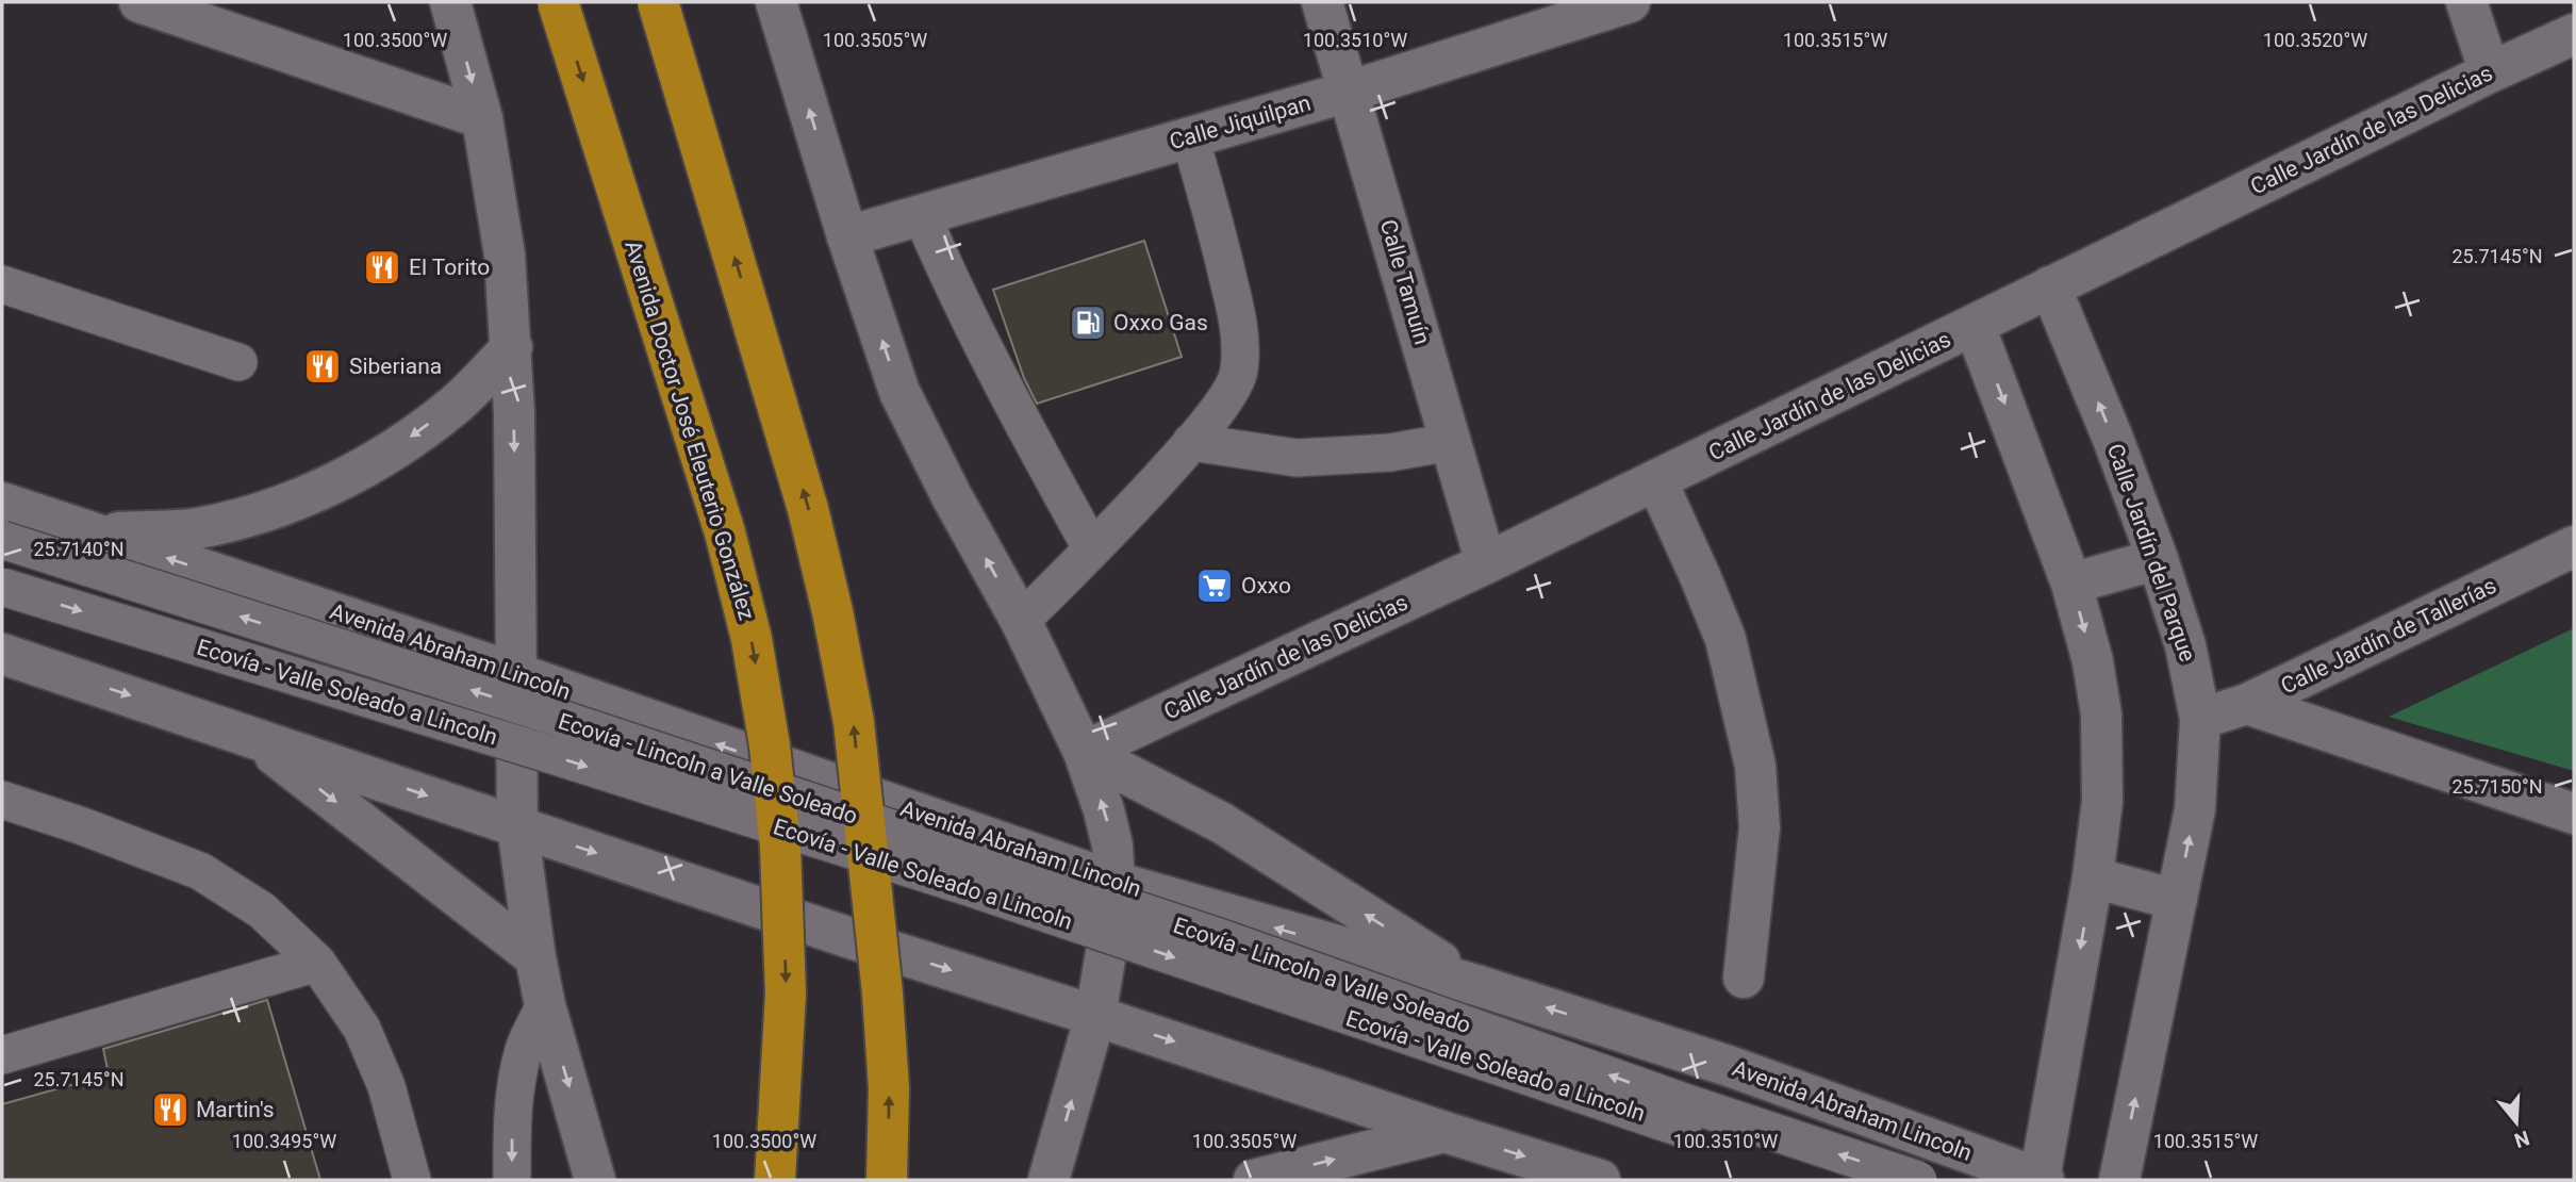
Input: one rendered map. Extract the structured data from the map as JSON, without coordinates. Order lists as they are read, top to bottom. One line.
{"streets":{"highway":["Avenida Doctor José Eleuterio González"],"street":["Calle Jiquilpan","Calle Jardín de las Delicias","Calle Tamuín","Calle Jardín del Parque","Calle Jardín de Tallerías","Avenida Abraham Lincoln"],"lane":["Ecovía - Valle Soleado a Lincoln","Ecovía - Lincoln a Valle Soleado"]},"crossings":[["Calle Jiquilpan","Calle Tamuín"],["Calle Jardín de las Delicias","Calle Tamuín"],["Calle Jardín de las Delicias","Calle Jardín del Parque"],["Calle Jardín del Parque","Calle Jardín de Tallerías"]],"one_way":["Ecovía - Valle Soleado a Lincoln","Ecovía - Lincoln a Valle Soleado"],"places":{"restaurant":["El Torito","Siberiana","Martin's"],"fuel station":["Oxxo Gas"],"supermarket":["Oxxo"]},"north":"bottom","coordinates":["100.3500°W","100.3505°W","100.3510°W","100.3515°W","100.3520°W","25.7145°N","25.7140°N","25.7150°N","100.3495°W"]}
